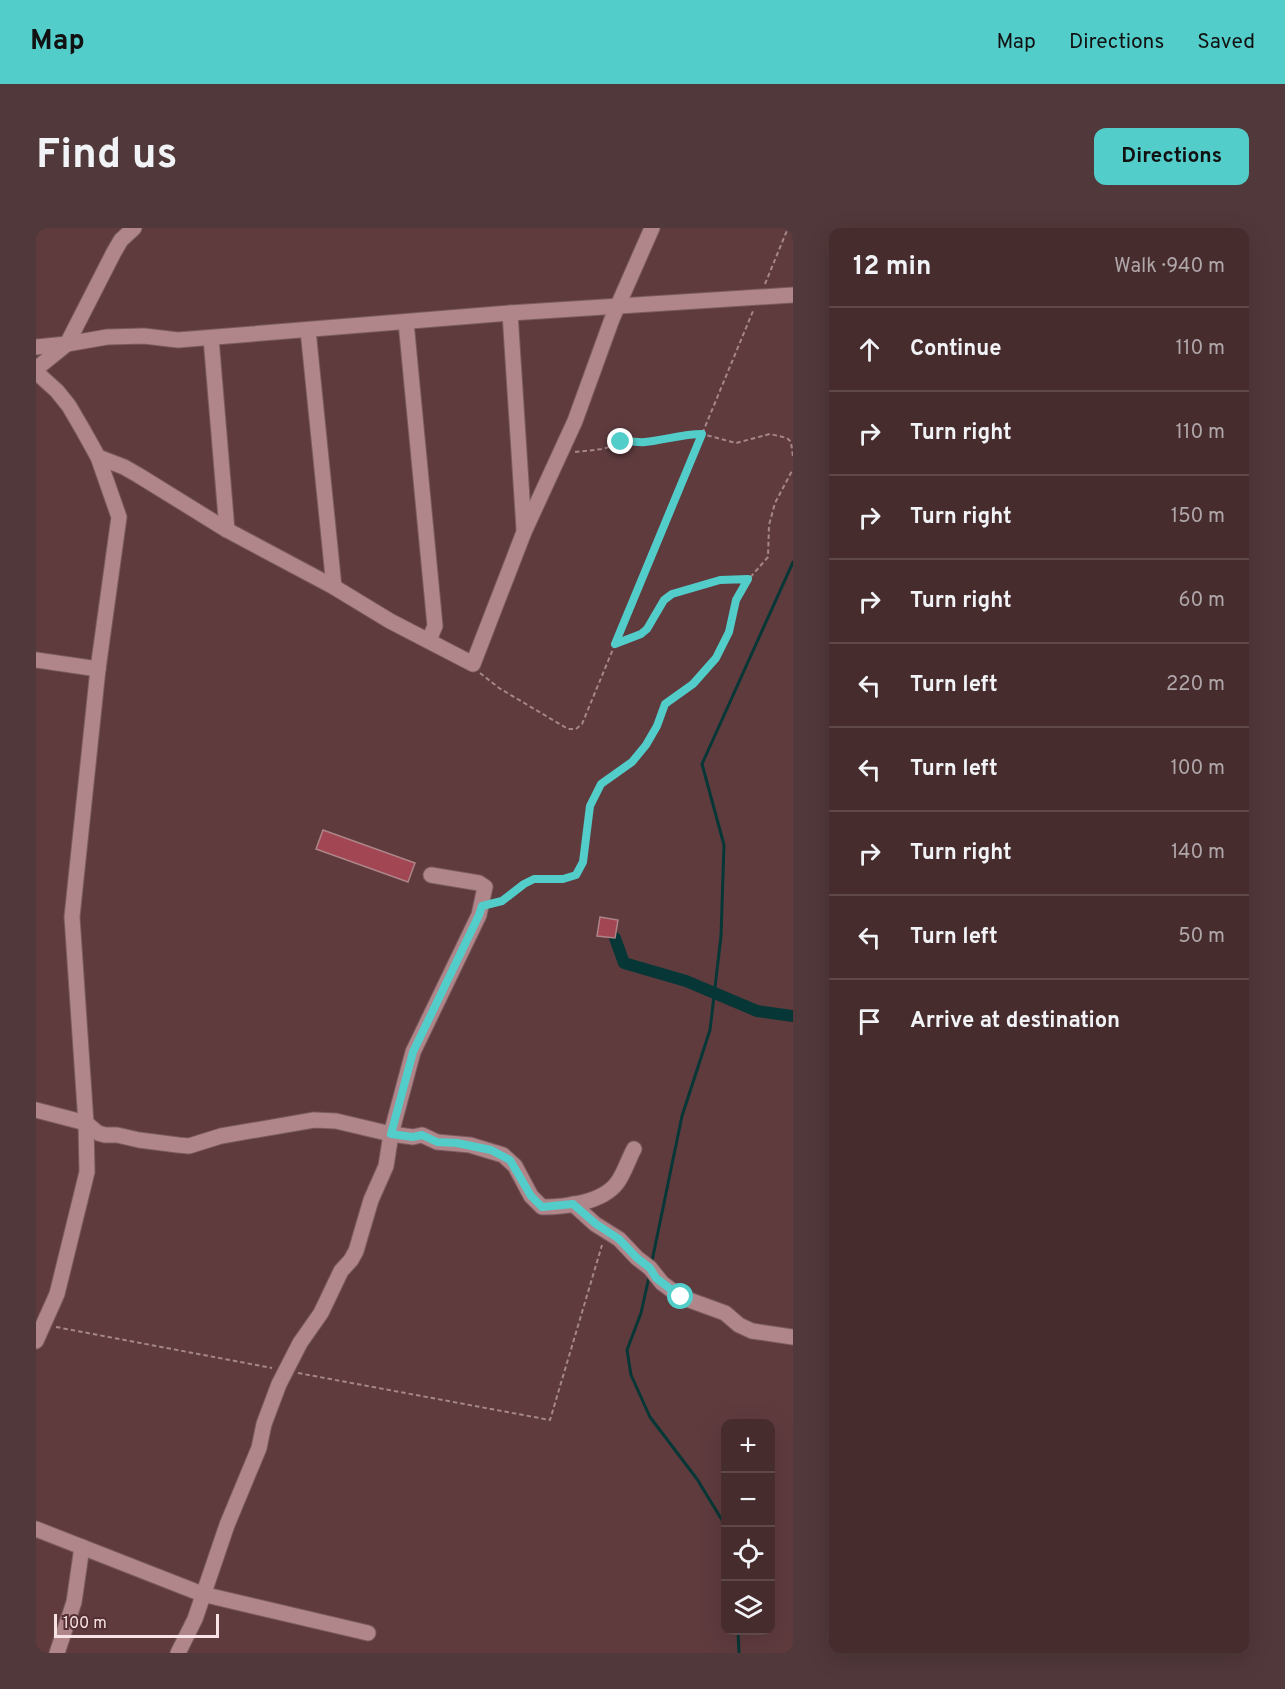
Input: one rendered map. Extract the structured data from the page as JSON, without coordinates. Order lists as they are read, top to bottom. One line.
{"scale_bar":"100 m","page":{"header":"Map","nav":["Map","Directions","Saved"],"buttons":"Directions","title":"Find us","heading":["12 min","Walk · 940 m"],"list":[["Continue","110 m"],["Turn right","110 m"],["Turn right","150 m"],["Turn right","60 m"],["Turn left","220 m"],["Turn left","100 m"],["Turn right","140 m"],["Turn left","50 m"],"Arrive at destination"],"map_buttons":["+","−"],"scale":"100 m"}}
